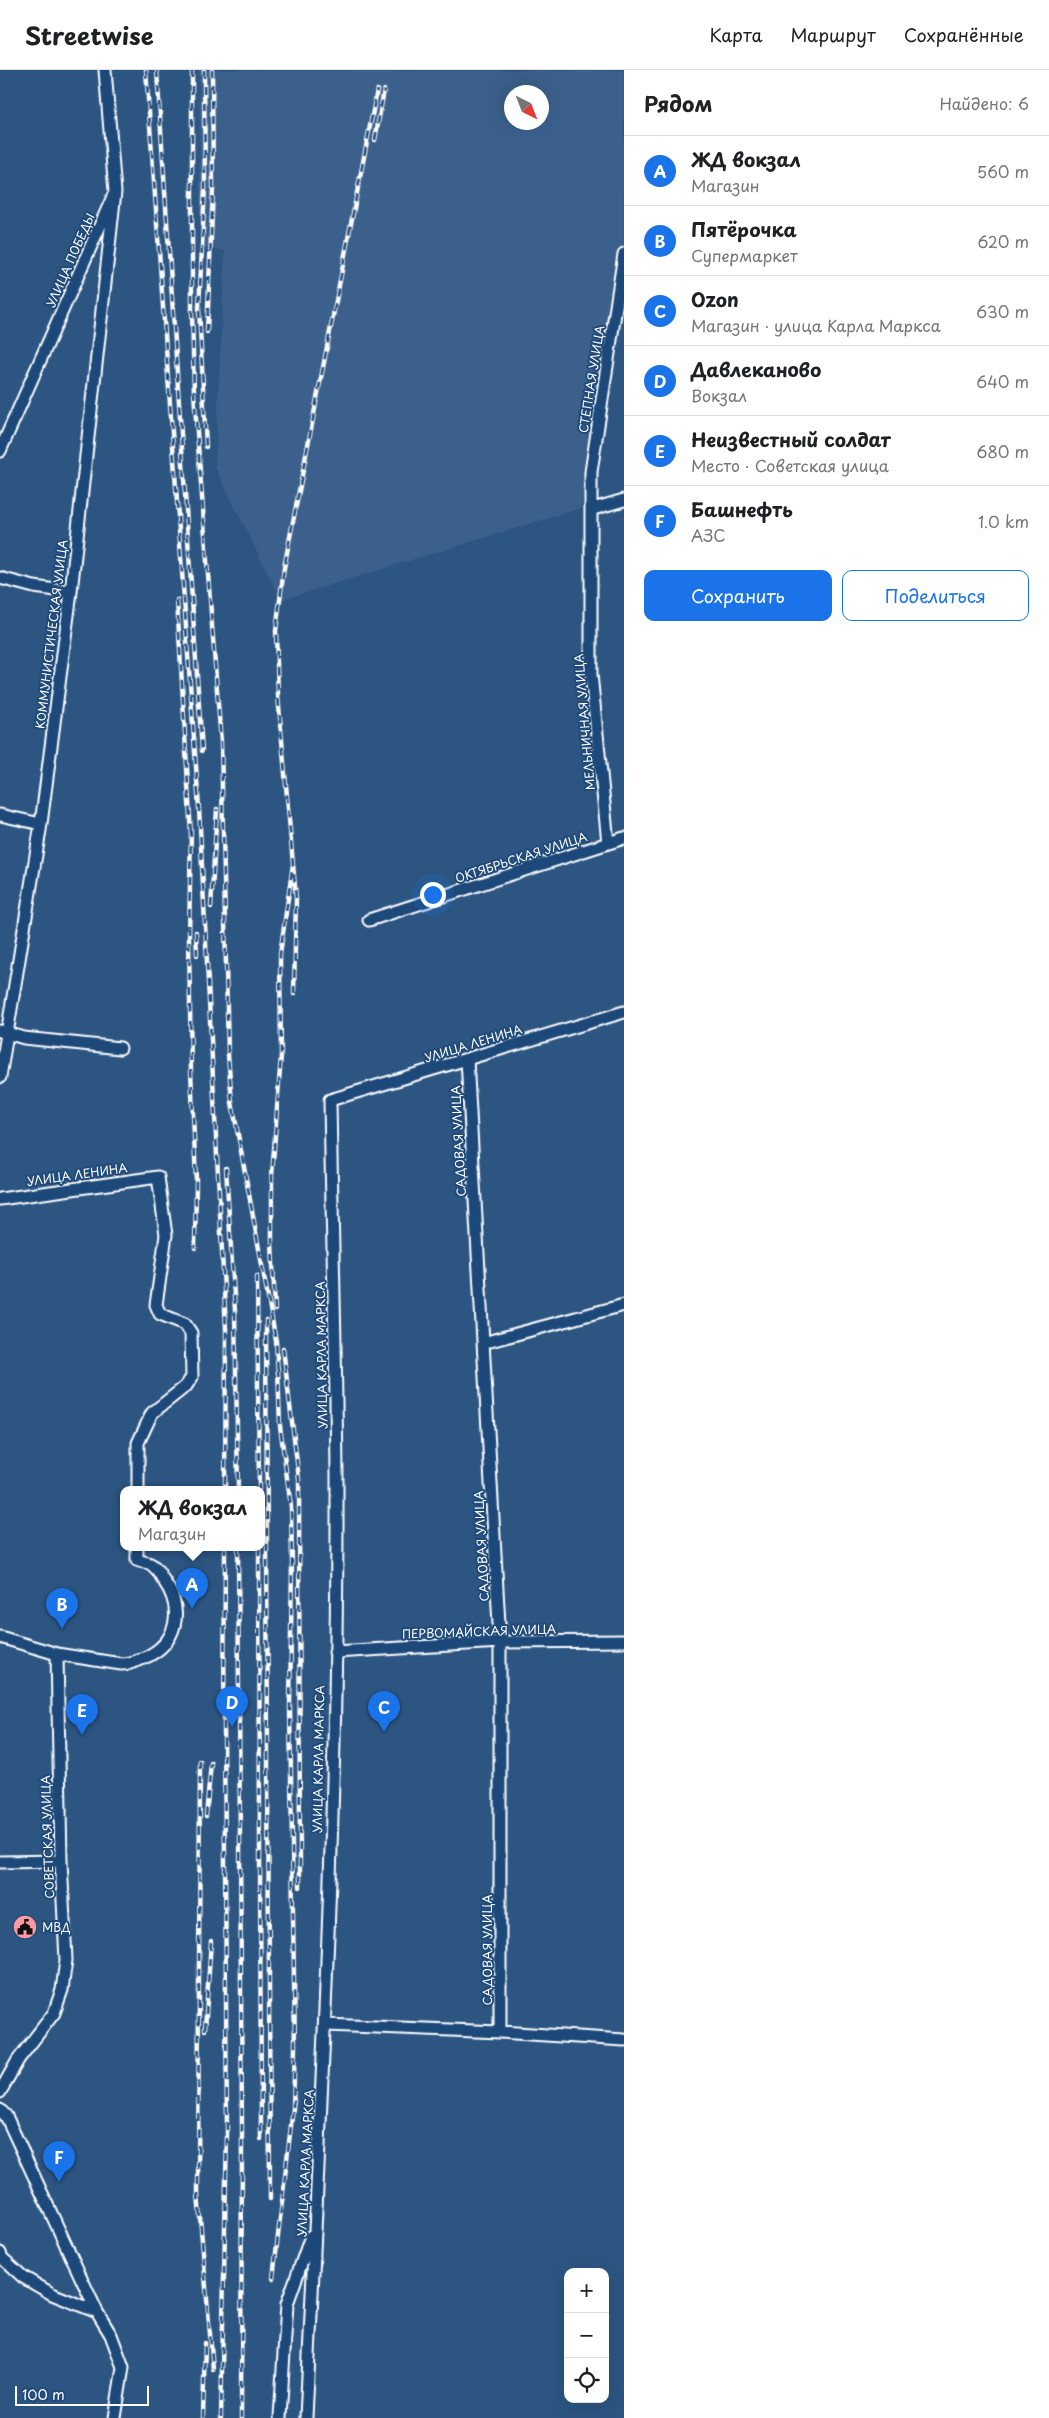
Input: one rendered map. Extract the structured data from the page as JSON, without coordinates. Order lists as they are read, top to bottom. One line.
{"streets":{"street":["УЛИЦА ПОБЕДЫ","СТЕПНАЯ УЛИЦА","КОММУНИСТИЧЕСКАЯ УЛИЦА","МЕЛЬНИЧНАЯ УЛИЦА","ОКТЯБРЬСКАЯ УЛИЦА","УЛИЦА ЛЕНИНА","САДОВАЯ УЛИЦА","УЛИЦА КАРЛА МАРКСА","ПЕРВОМАЙСКАЯ УЛИЦА","СОВЕТСКАЯ УЛИЦА"]},"crossings":[["УЛИЦА ПОБЕДЫ","КОММУНИСТИЧЕСКАЯ УЛИЦА"],["СТЕПНАЯ УЛИЦА","МЕЛЬНИЧНАЯ УЛИЦА"],["МЕЛЬНИЧНАЯ УЛИЦА","ОКТЯБРЬСКАЯ УЛИЦА"],["УЛИЦА ЛЕНИНА","САДОВАЯ УЛИЦА"],["УЛИЦА ЛЕНИНА","УЛИЦА КАРЛА МАРКСА"],["САДОВАЯ УЛИЦА","ПЕРВОМАЙСКАЯ УЛИЦА"],["УЛИЦА КАРЛА МАРКСА","ПЕРВОМАЙСКАЯ УЛИЦА"]],"places":{"public building":["МВД"]},"scale_bar":"100 m","north":"bottom right","page":{"header":"Streetwise","nav":["Карта","Маршрут","Сохранённые"],"heading":["Рядом","Найдено: 6"],"list":[{"mark":"A","name":"ЖД вокзал","note":"Магазин","value":"560 m"},{"mark":"B","name":"Пятёрочка","note":"Супермаркет","value":"620 m"},{"mark":"C","name":"Ozon","note":"Магазин · улица Карла Маркса","value":"630 m"},{"mark":"D","name":"Давлеканово","note":"Вокзал","value":"640 m"},{"mark":"E","name":"Неизвестный солдат","note":"Место · Советская улица","value":"680 m"},{"mark":"F","name":"Башнефть","note":"АЗС","value":"1.0 km"}],"buttons":["Сохранить","Поделиться"],"popup":["ЖД вокзал","Магазин"],"pins":["A","B","D","C","E","F"],"map_buttons":["+","−"],"scale":"100 m"}}
